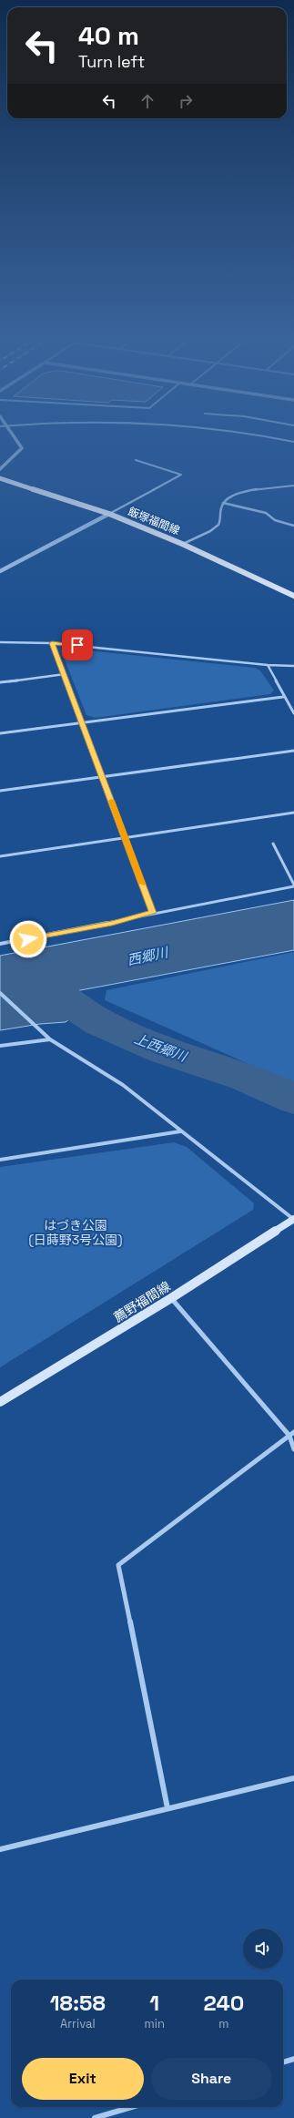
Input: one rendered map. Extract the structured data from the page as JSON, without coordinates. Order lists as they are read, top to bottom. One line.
{"streets":{"main road":["飯塚福間線","薦野福間線"]},"water":["西郷川","上西郷川"],"parks":["はづき公園 (日蒔野3号公園)"],"page":{"turn":["40 m","Turn left"],"eta":["18:58","Arrival","1","min","240","m"],"buttons":["Exit","Share"]}}
